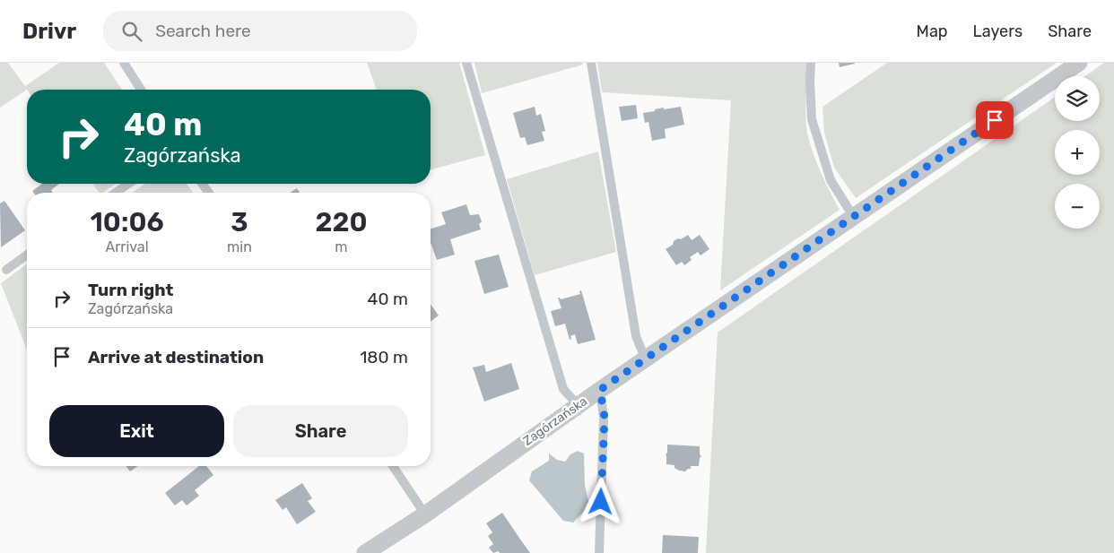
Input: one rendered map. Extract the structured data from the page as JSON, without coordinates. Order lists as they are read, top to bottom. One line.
{"streets":{"street":["Zagórzańska"]},"page":{"header":"Drivr","search":"Search here","nav":["Map","Layers","Share"],"map_buttons":["+","−"],"turn":["40 m","Zagórzańska"],"eta":["10:06","Arrival","3","min","220","m"],"list":[{"name":"Turn right","note":"Zagórzańska","value":"40 m"},{"name":"Arrive at destination","value":"180 m"}],"buttons":["Exit","Share"]}}
